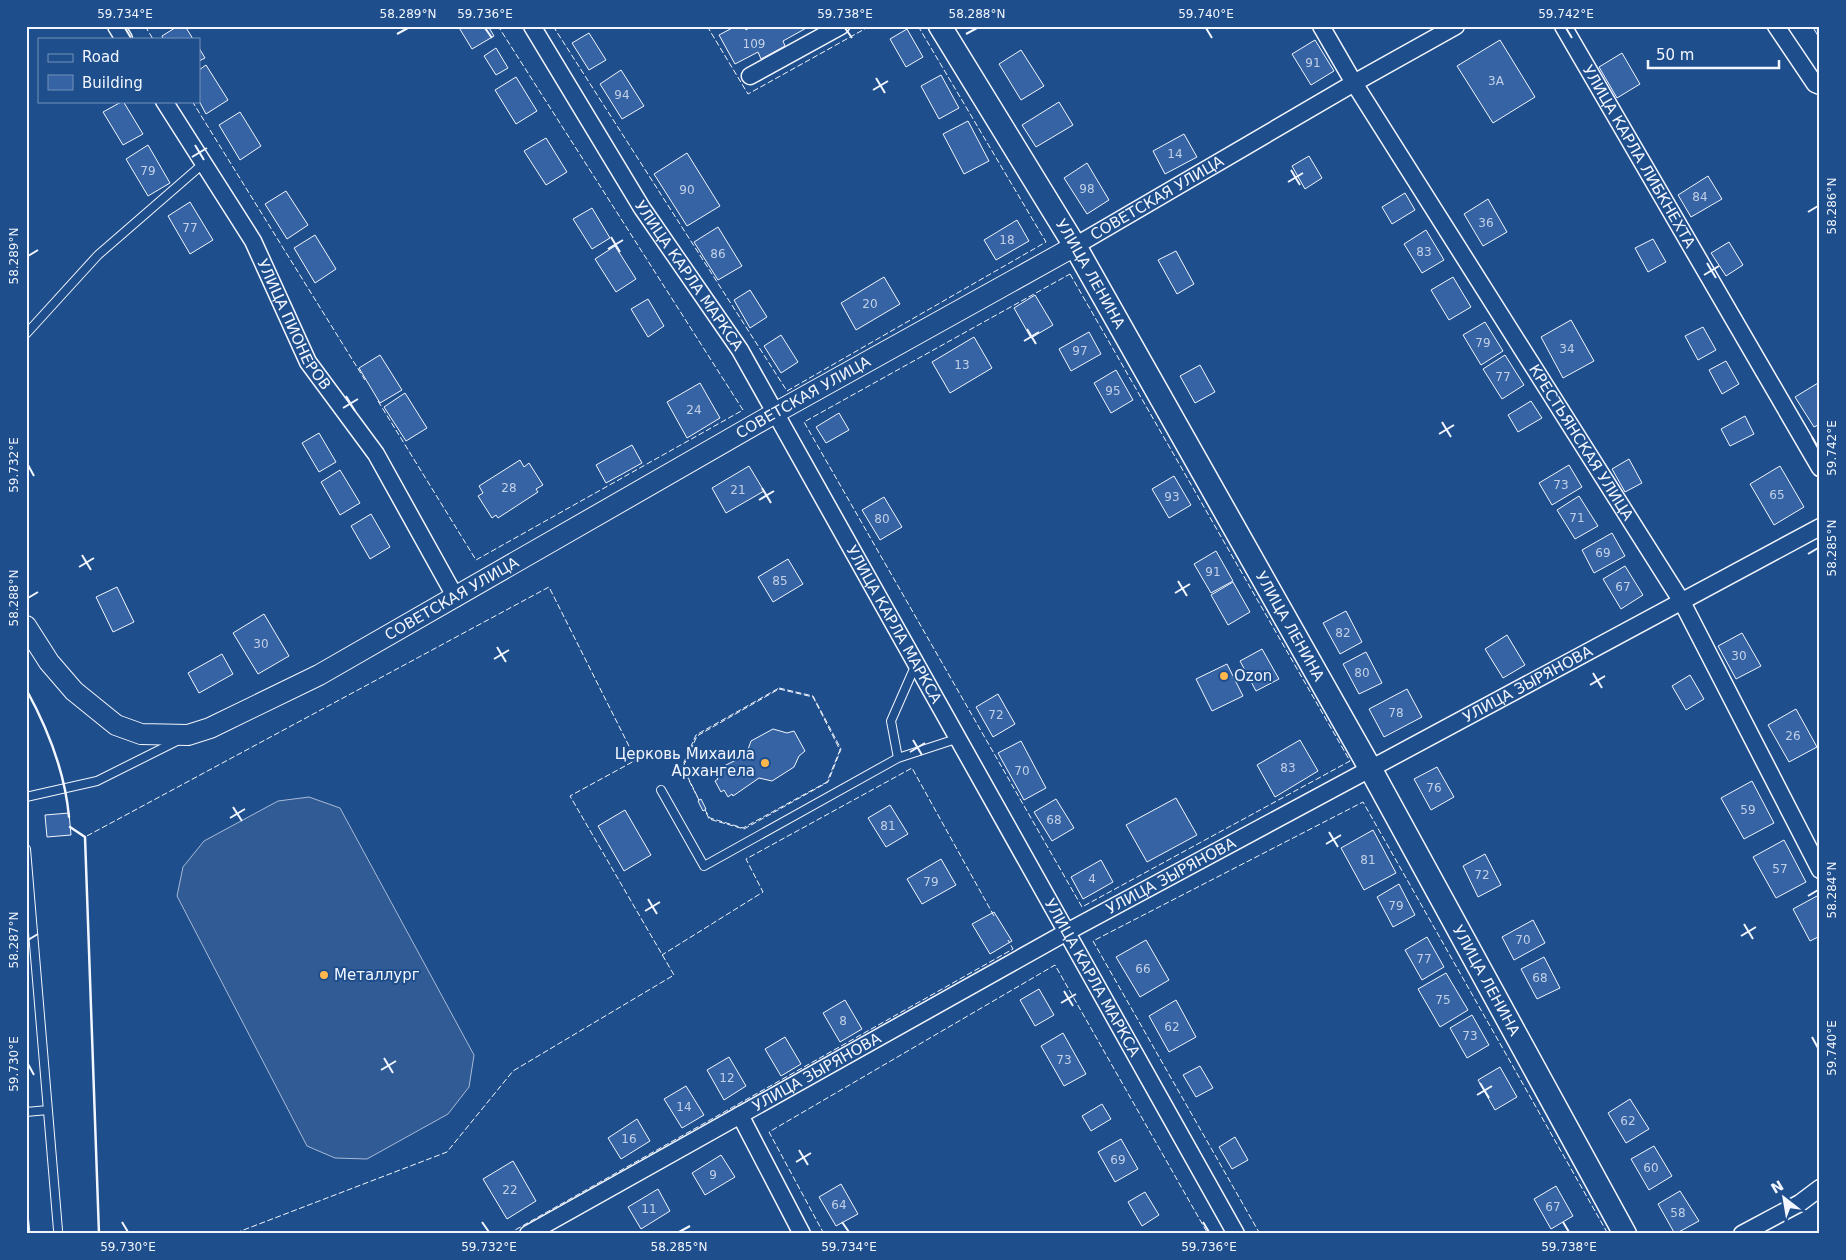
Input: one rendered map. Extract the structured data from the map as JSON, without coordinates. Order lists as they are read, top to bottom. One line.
{"streets":{"main road":["УЛИЦА ЛЕНИНА"],"street":["УЛИЦА КАРЛА ЛИБКНЕХТА","СОВЕТСКАЯ УЛИЦА","УЛИЦА КАРЛА МАРКСА","УЛИЦА ПИОНЕРОВ","КРЕСТЬЯНСКАЯ УЛИЦА","УЛИЦА ЗЫРЯНОВА"]},"crossings":[["СОВЕТСКАЯ УЛИЦА","УЛИЦА ЛЕНИНА"],["СОВЕТСКАЯ УЛИЦА","УЛИЦА КАРЛА МАРКСА"],["СОВЕТСКАЯ УЛИЦА","УЛИЦА ПИОНЕРОВ"],["СОВЕТСКАЯ УЛИЦА","КРЕСТЬЯНСКАЯ УЛИЦА"],["УЛИЦА ЛЕНИНА","УЛИЦА ЗЫРЯНОВА"],["УЛИЦА КАРЛА МАРКСА","УЛИЦА ЗЫРЯНОВА"],["КРЕСТЬЯНСКАЯ УЛИЦА","УЛИЦА ЗЫРЯНОВА"]],"places":["Ozon","Церковь Михаила Архангела","Металлург"],"house_numbers":["109","91","3А","94","14","79","98","90","84","36","77","18","83","86","20","79","34","97","13","77","95","24","73","28","21","65","93","71","80","69","91","85","67","82","30","30","80","78","72","26","83","70","76","59","68","81","81","57","72","4","79","79","70","77","66","68","75","8","62","73","73","12","14","62","16","69","60","9","22","64","67","11","58"],"legend":["Road","Building"],"scale_bar":"50 m","north":"top left","coordinates":["59.734°E","58.289°N","59.736°E","59.738°E","58.288°N","59.740°E","59.742°E","58.286°N","59.732°E","58.285°N","58.284°N","58.287°N","59.730°E"]}
